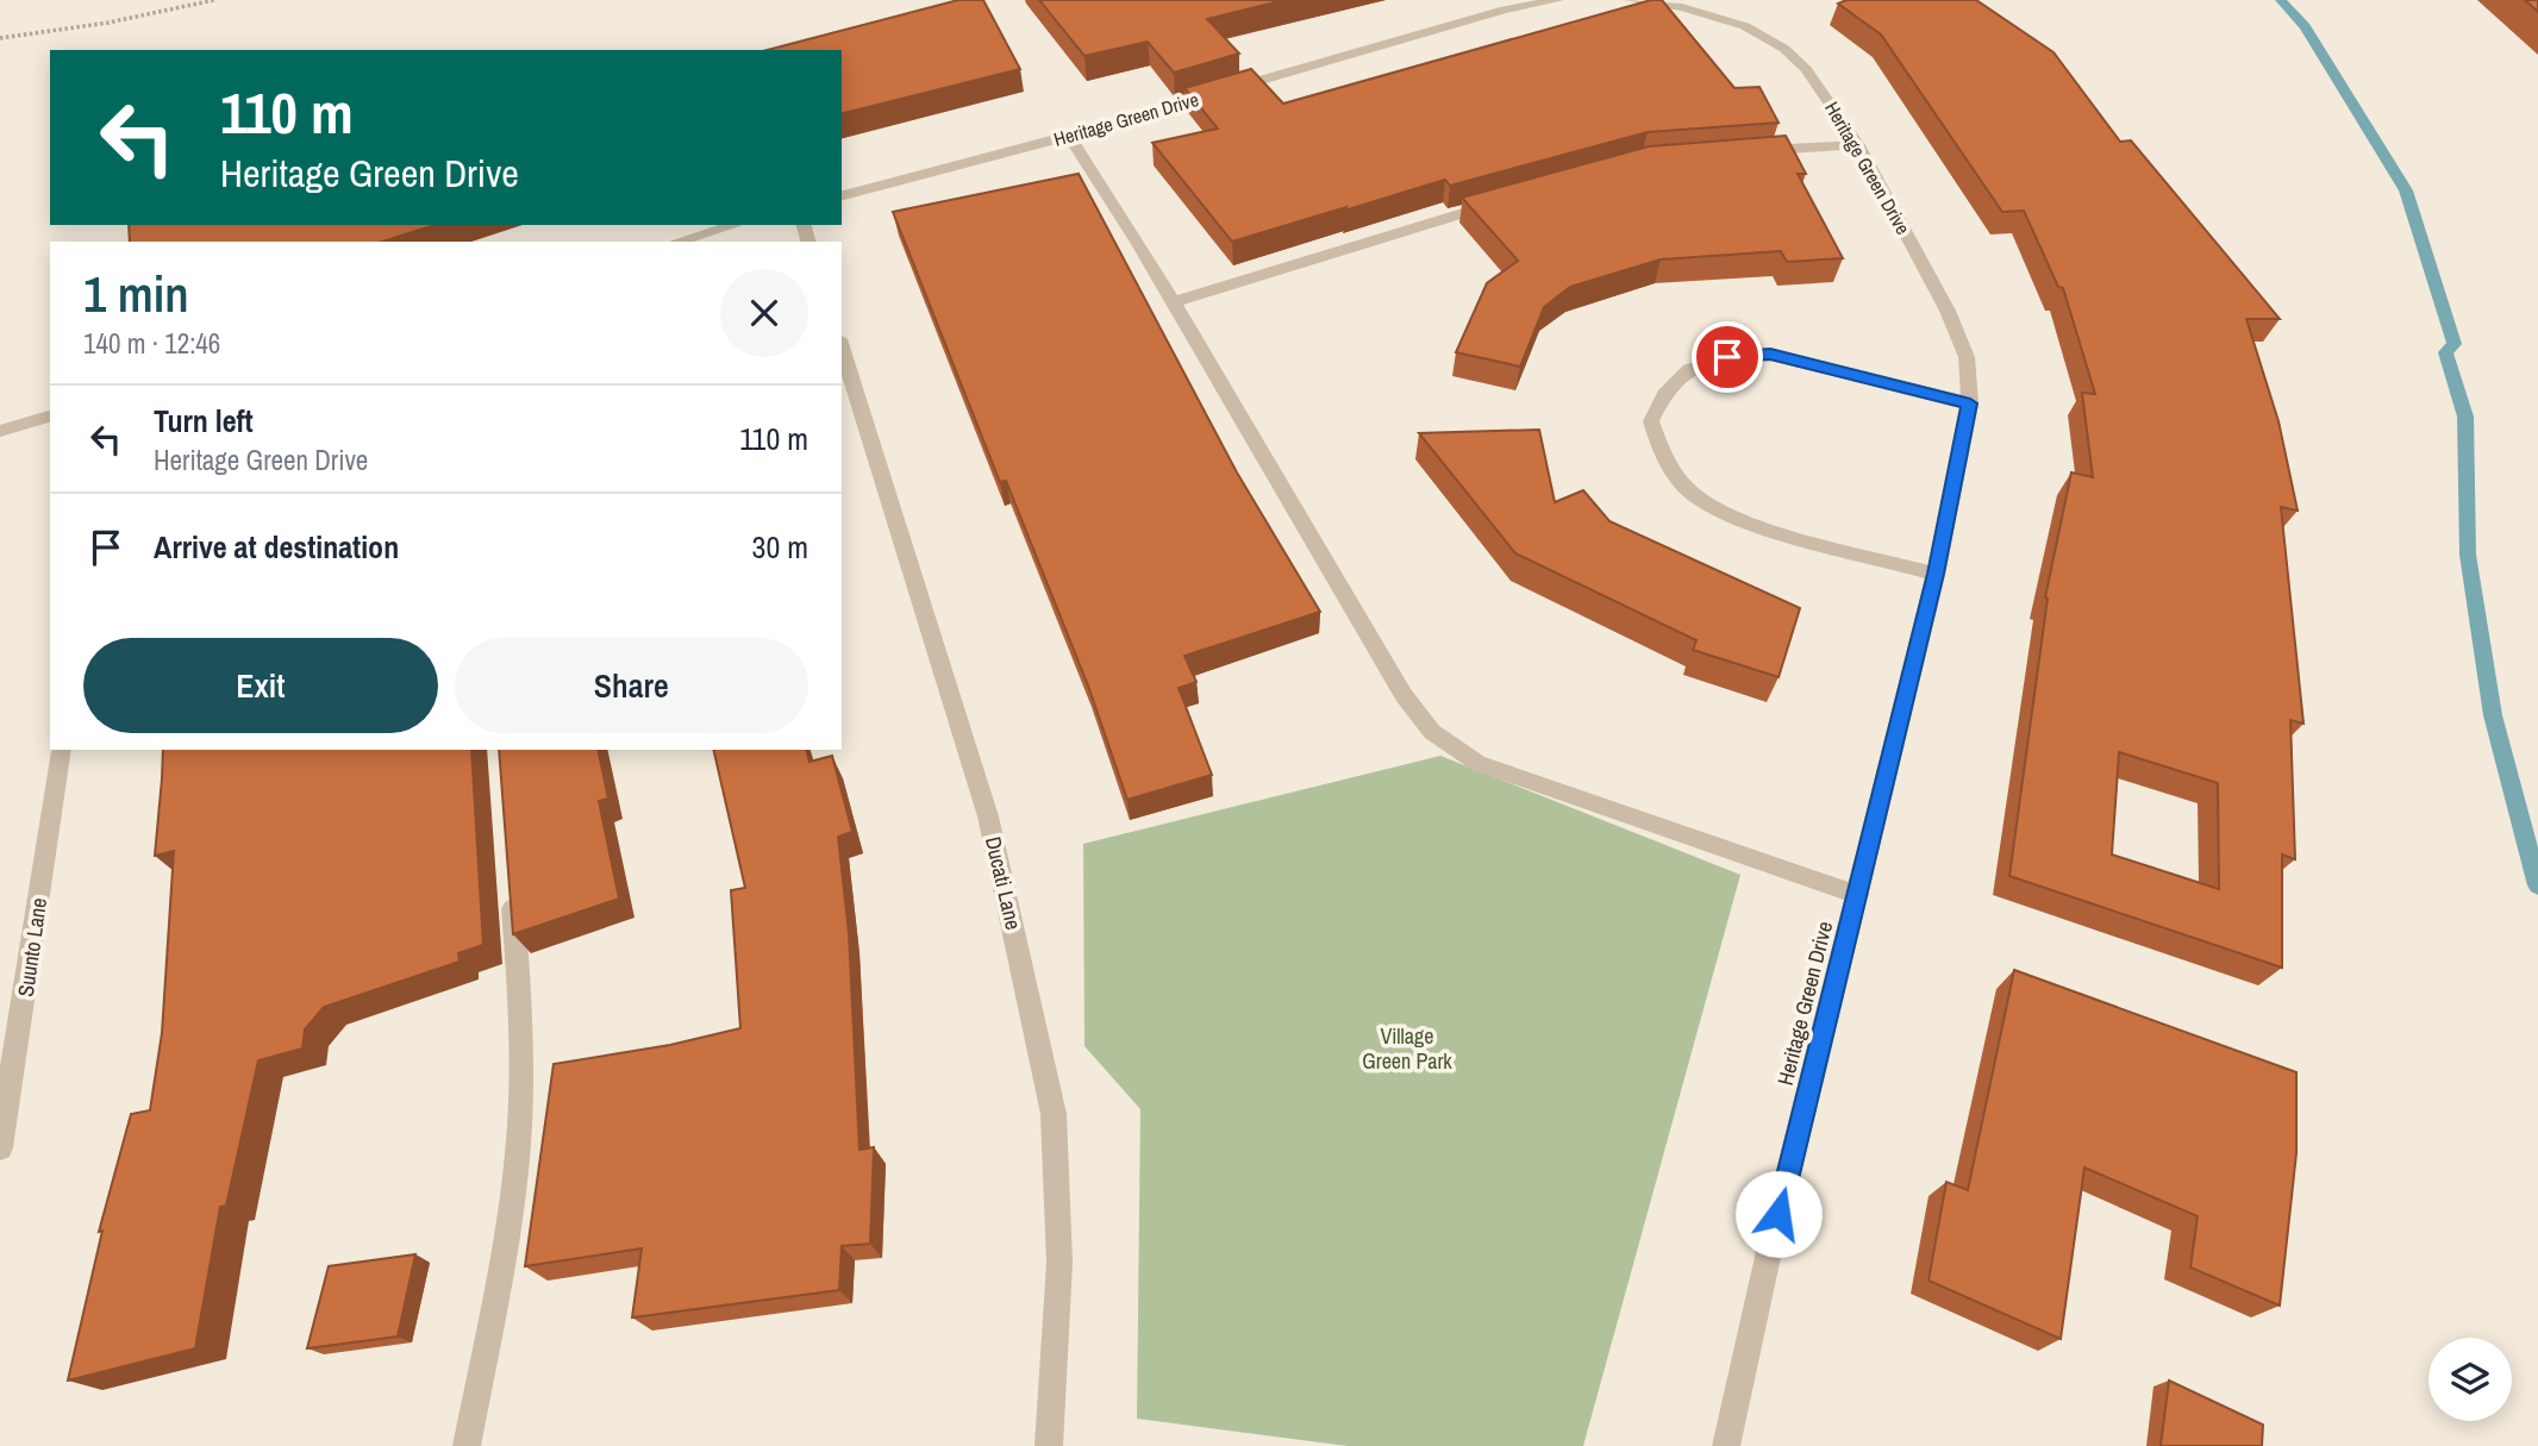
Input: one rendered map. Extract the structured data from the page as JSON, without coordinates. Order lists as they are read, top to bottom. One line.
{"streets":{"street":["Heritage Green Drive","Ducati Lane","Suunto Lane"]},"parks":["Village Green Park"],"page":{"turn":["110 m","Heritage Green Drive"],"heading":["1 min","140 m · 12:46"],"list":[{"name":"Turn left","note":"Heritage Green Drive","value":"110 m"},{"name":"Arrive at destination","value":"30 m"}],"buttons":["Exit","Share"]}}
